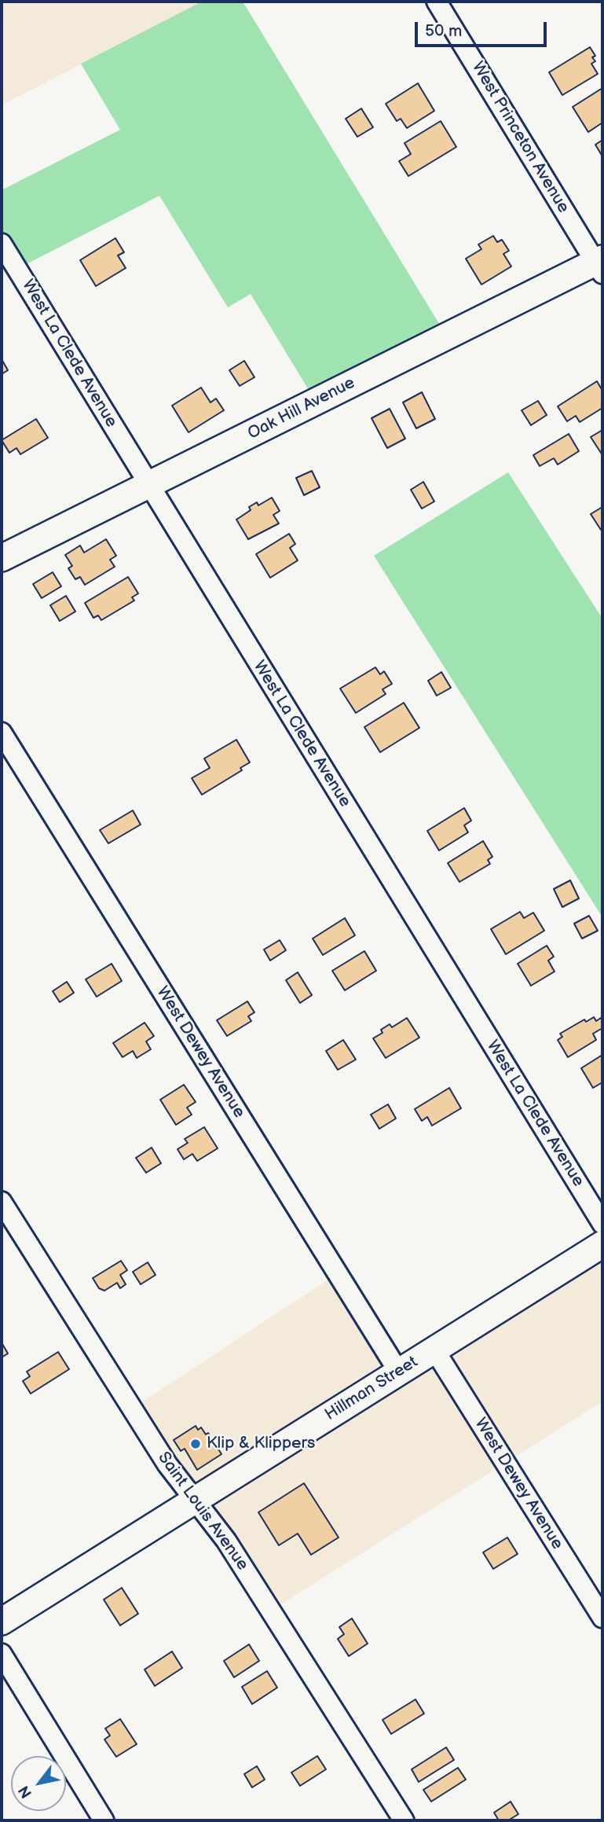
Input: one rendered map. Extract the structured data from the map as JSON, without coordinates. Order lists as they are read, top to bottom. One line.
{"streets":{"street":["West Princeton Avenue","West La Clede Avenue","Oak Hill Avenue","West Dewey Avenue","Hillman Street","Saint Louis Avenue"]},"crossings":[["West Princeton Avenue","Oak Hill Avenue"],["West La Clede Avenue","Oak Hill Avenue"],["West Dewey Avenue","Hillman Street"],["Hillman Street","Saint Louis Avenue"]],"places":["Klip & Klippers"],"scale_bar":"50 m","north":"bottom left"}
